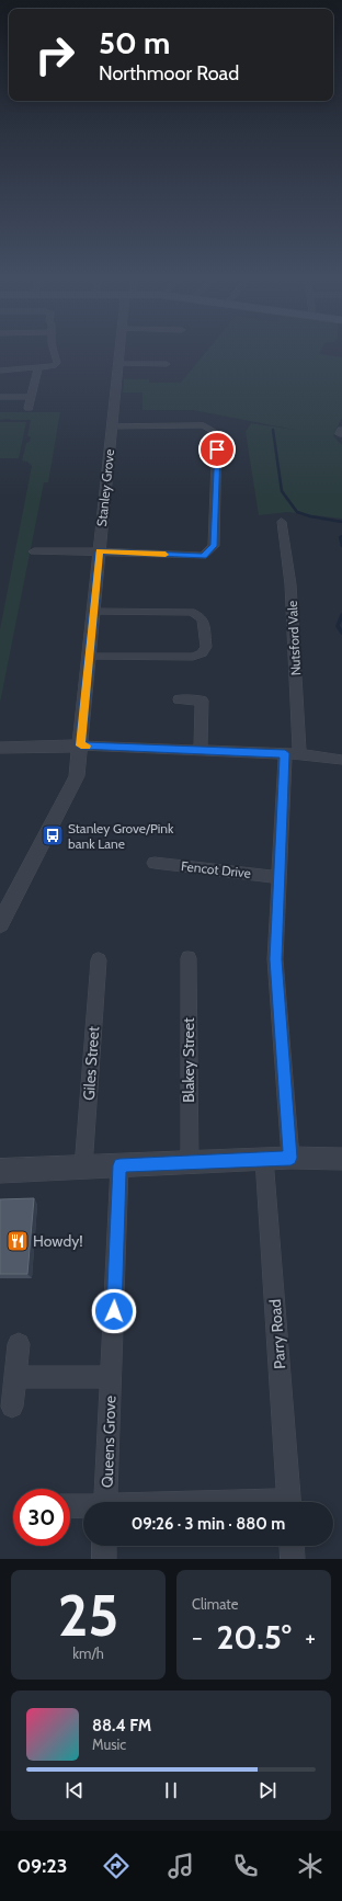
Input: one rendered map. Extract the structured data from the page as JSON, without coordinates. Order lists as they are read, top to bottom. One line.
{"streets":{"street":["Stanley Grove","Nutsford Vale","Fencot Drive","Blakey Street","Giles Street","Parry Road","Queens Grove"]},"crossings":[["Nutsford Vale","Fencot Drive"]],"places":{"bus stop":["Stanley Grove/Pink bank Lane"],"restaurant":["Howdy!"]},"page":{"turn":["50 m","Northmoor Road"],"limit":"30","trip":"09:26 · 3 min · 880 m","tile":[["25","km/h"],"Climate"],"heat":["−","20.5°","+"],"song":["88.4 FM","Music"],"tabs":"09:23"}}
